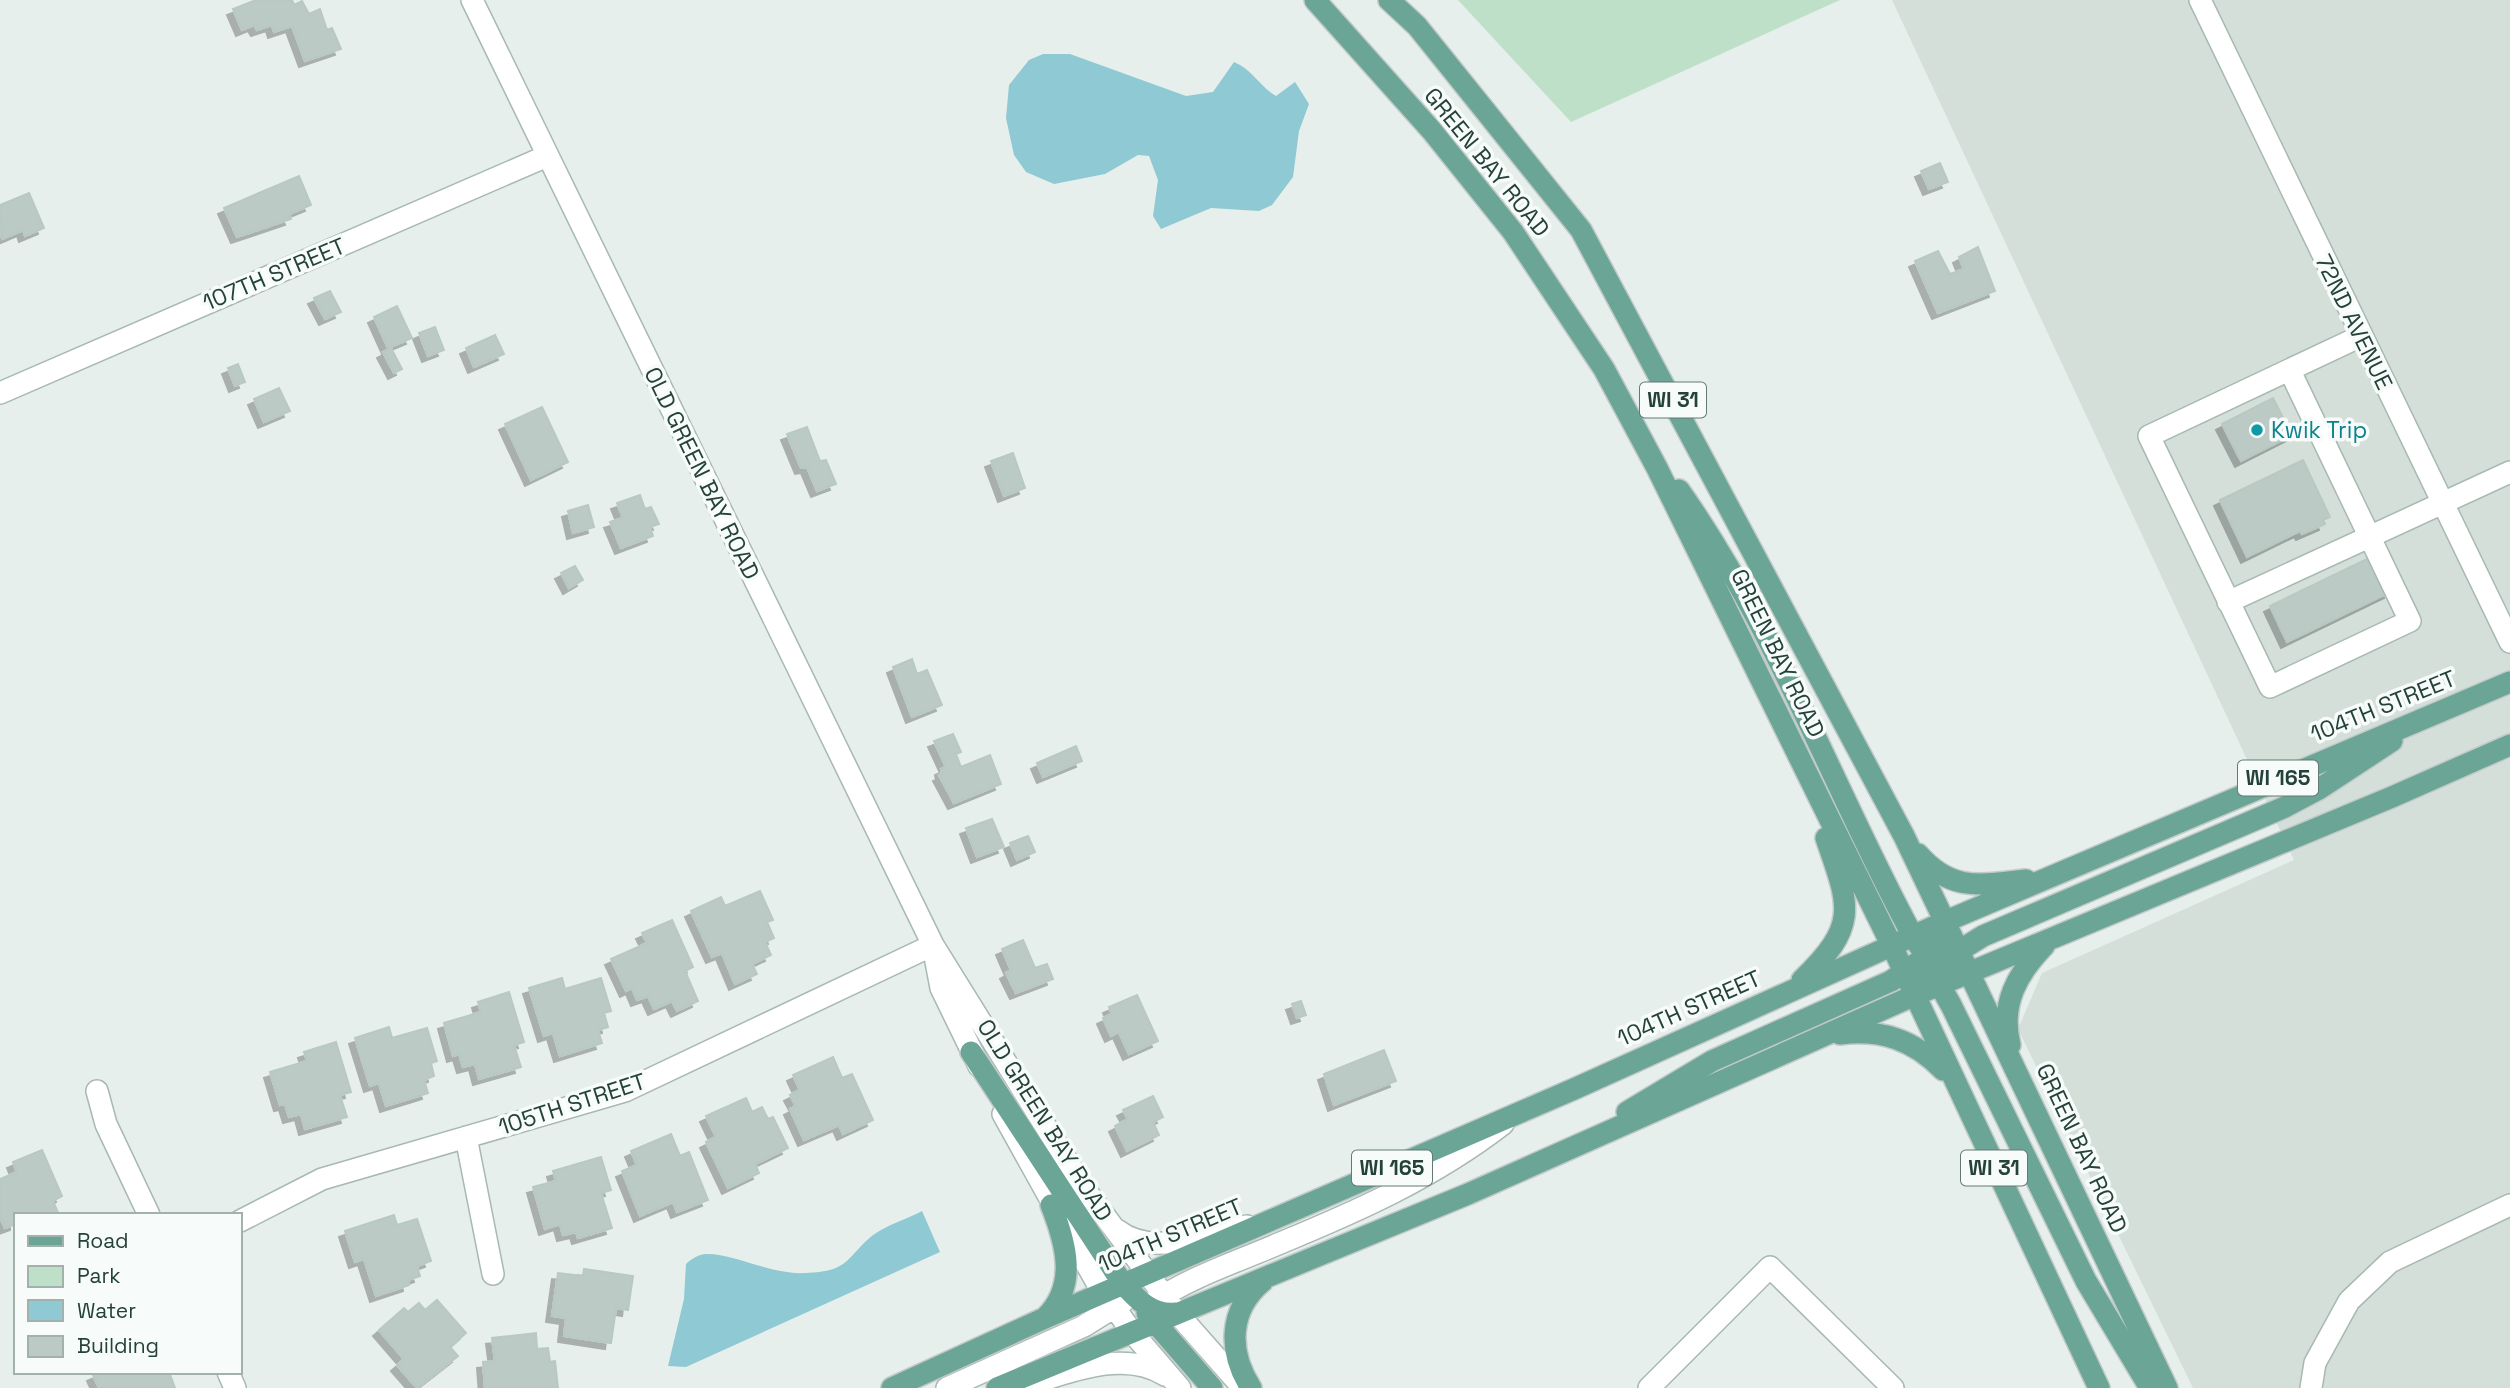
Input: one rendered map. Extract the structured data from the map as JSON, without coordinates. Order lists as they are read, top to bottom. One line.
{"streets":{"main road":["GREEN BAY ROAD","WI 31","104TH STREET","WI 165"],"street":["107TH STREET","72ND AVENUE","OLD GREEN BAY ROAD","105TH STREET"]},"crossings":[["GREEN BAY ROAD","104TH STREET"],["GREEN BAY ROAD","WI 165"],["107TH STREET","OLD GREEN BAY ROAD"],["OLD GREEN BAY ROAD","104TH STREET"],["OLD GREEN BAY ROAD","105TH STREET"]],"places":["Kwik Trip"],"legend":["Road","Park","Water","Building"]}
